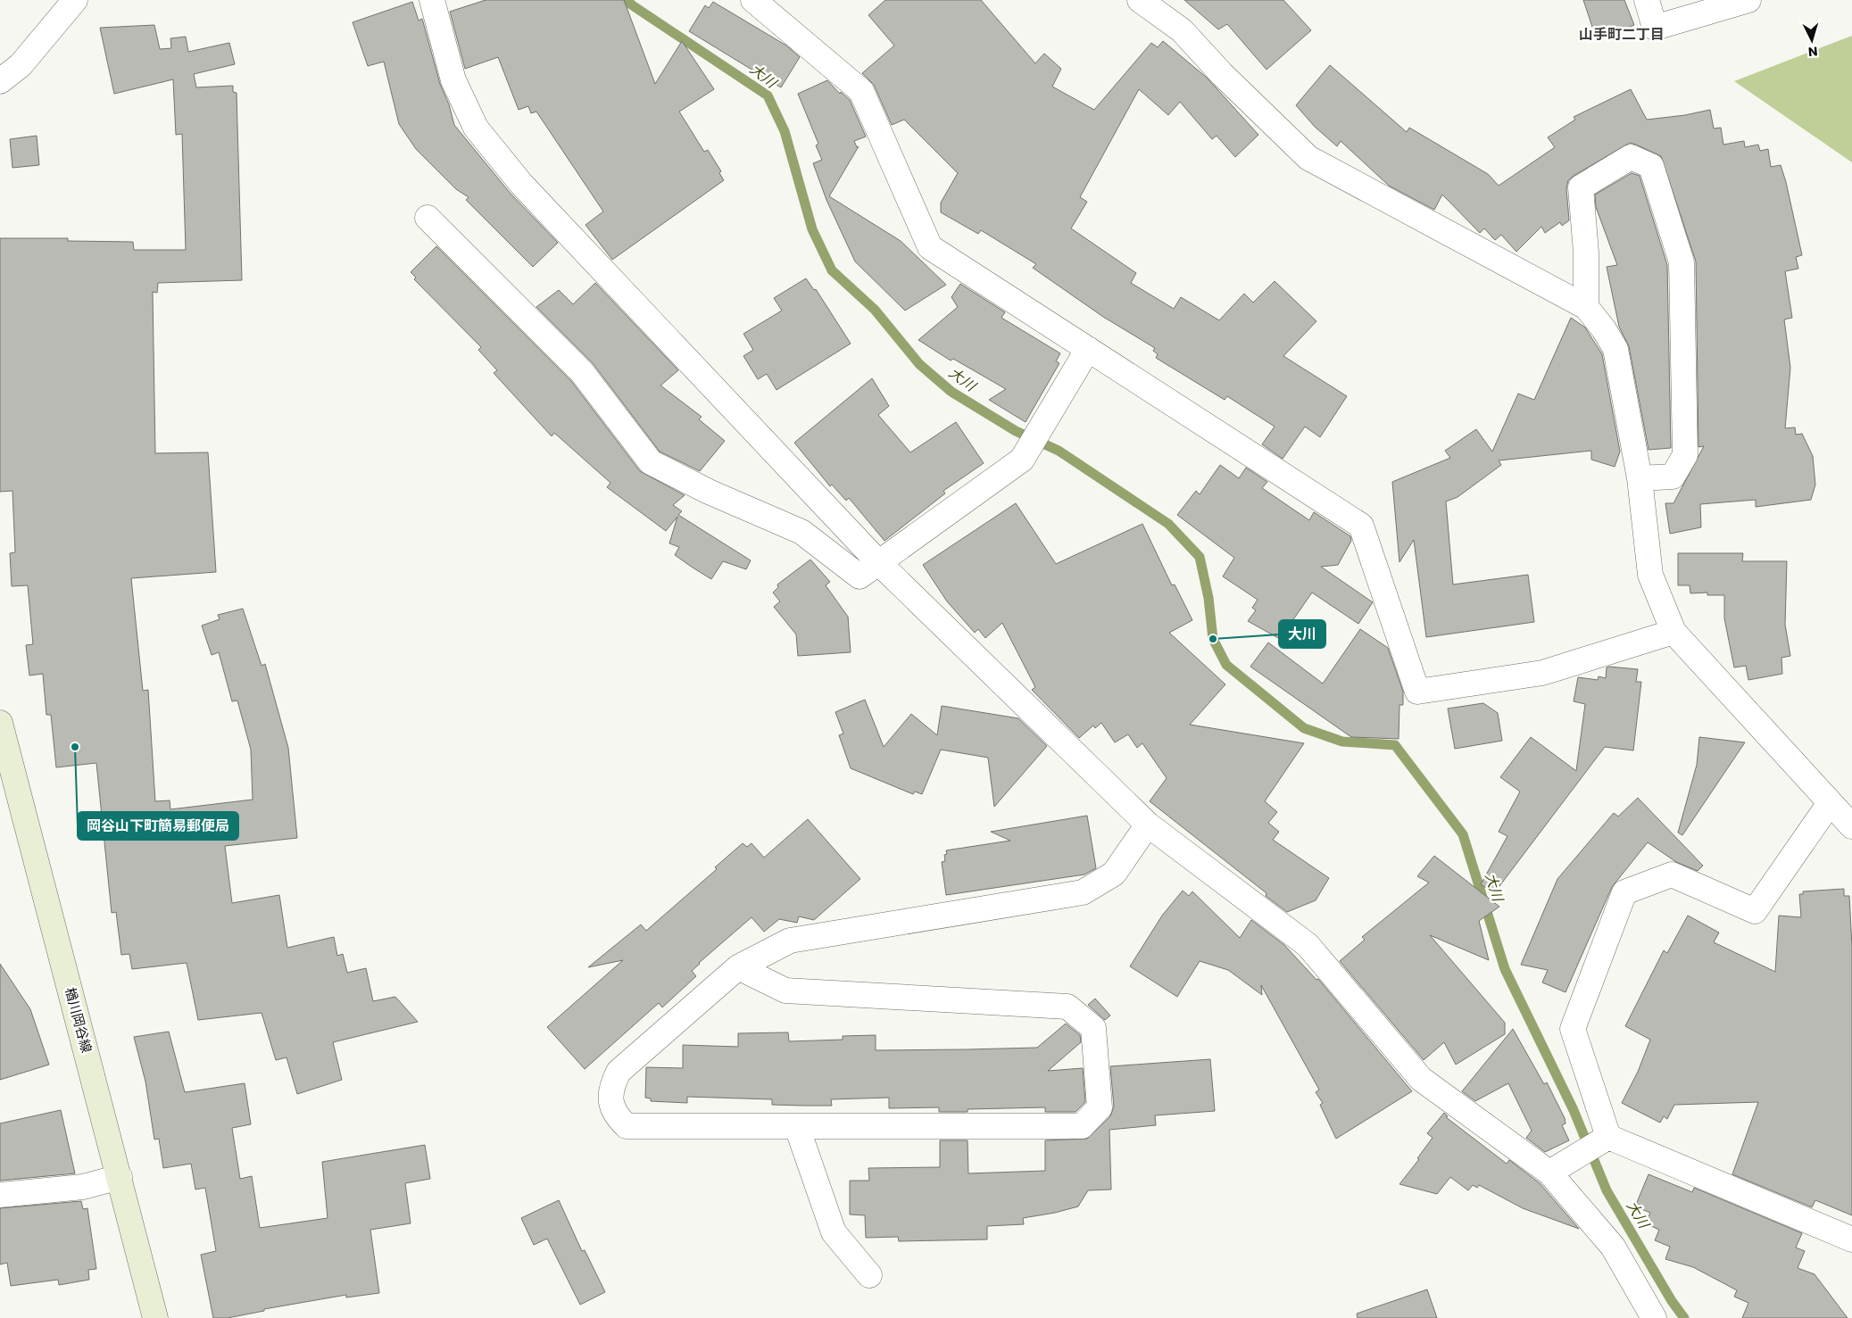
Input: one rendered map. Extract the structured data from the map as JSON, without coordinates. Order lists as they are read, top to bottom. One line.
{"streets":{"main road":["楢川岡谷線"]},"districts":["山手町二丁目"],"water":["大川"],"places":["大川","岡谷山下町簡易郵便局"],"north":"bottom"}
